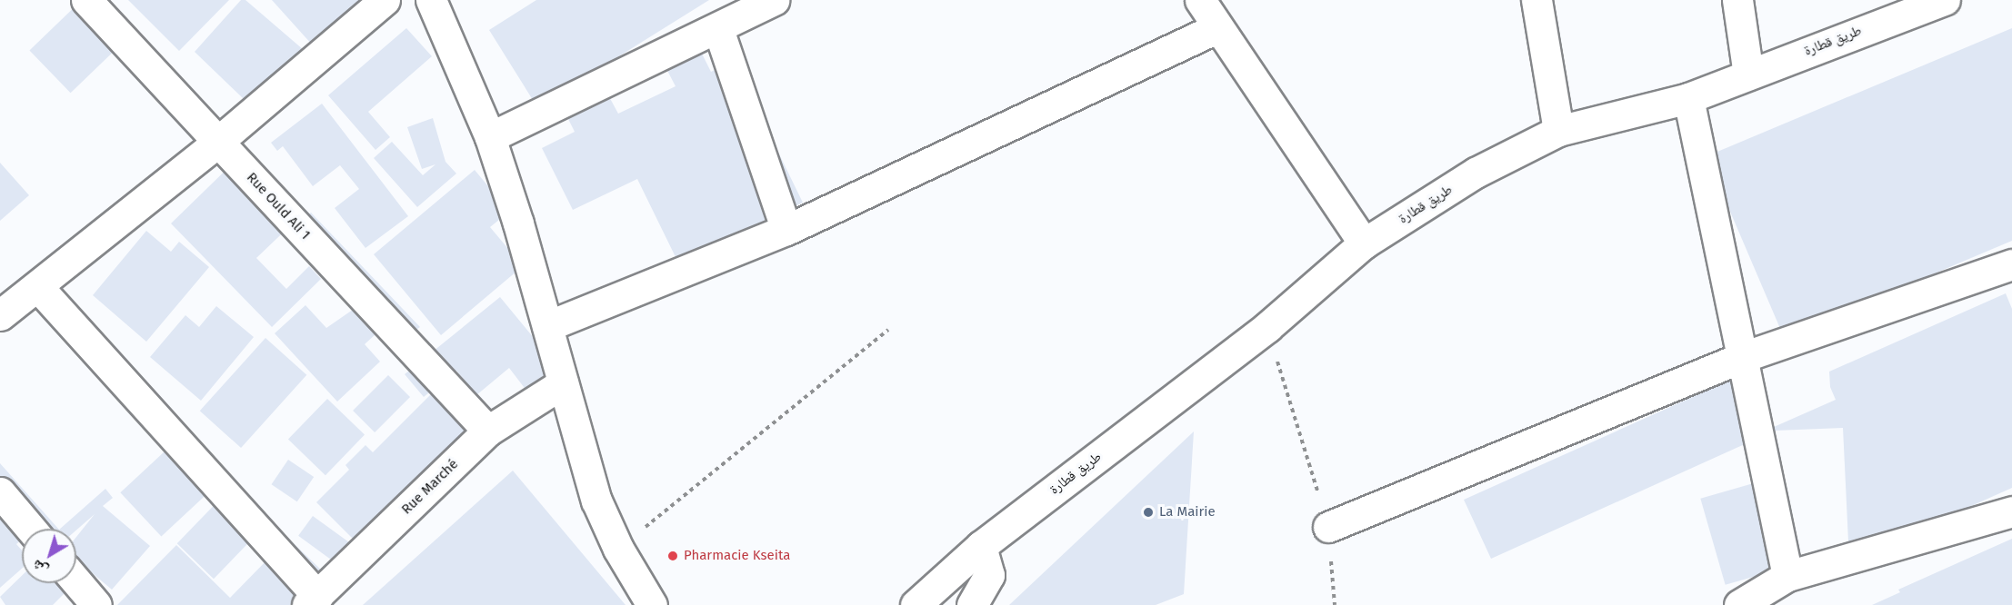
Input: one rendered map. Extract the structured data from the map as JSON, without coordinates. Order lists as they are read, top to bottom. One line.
{"streets":{"street":["طريق قطارة","Rue Ould Ali 1","Rue Marché"]},"crossings":[["Rue Ould Ali 1","Rue Marché"]],"places":["La Mairie","Pharmacie Kseita"],"north":"bottom left"}
